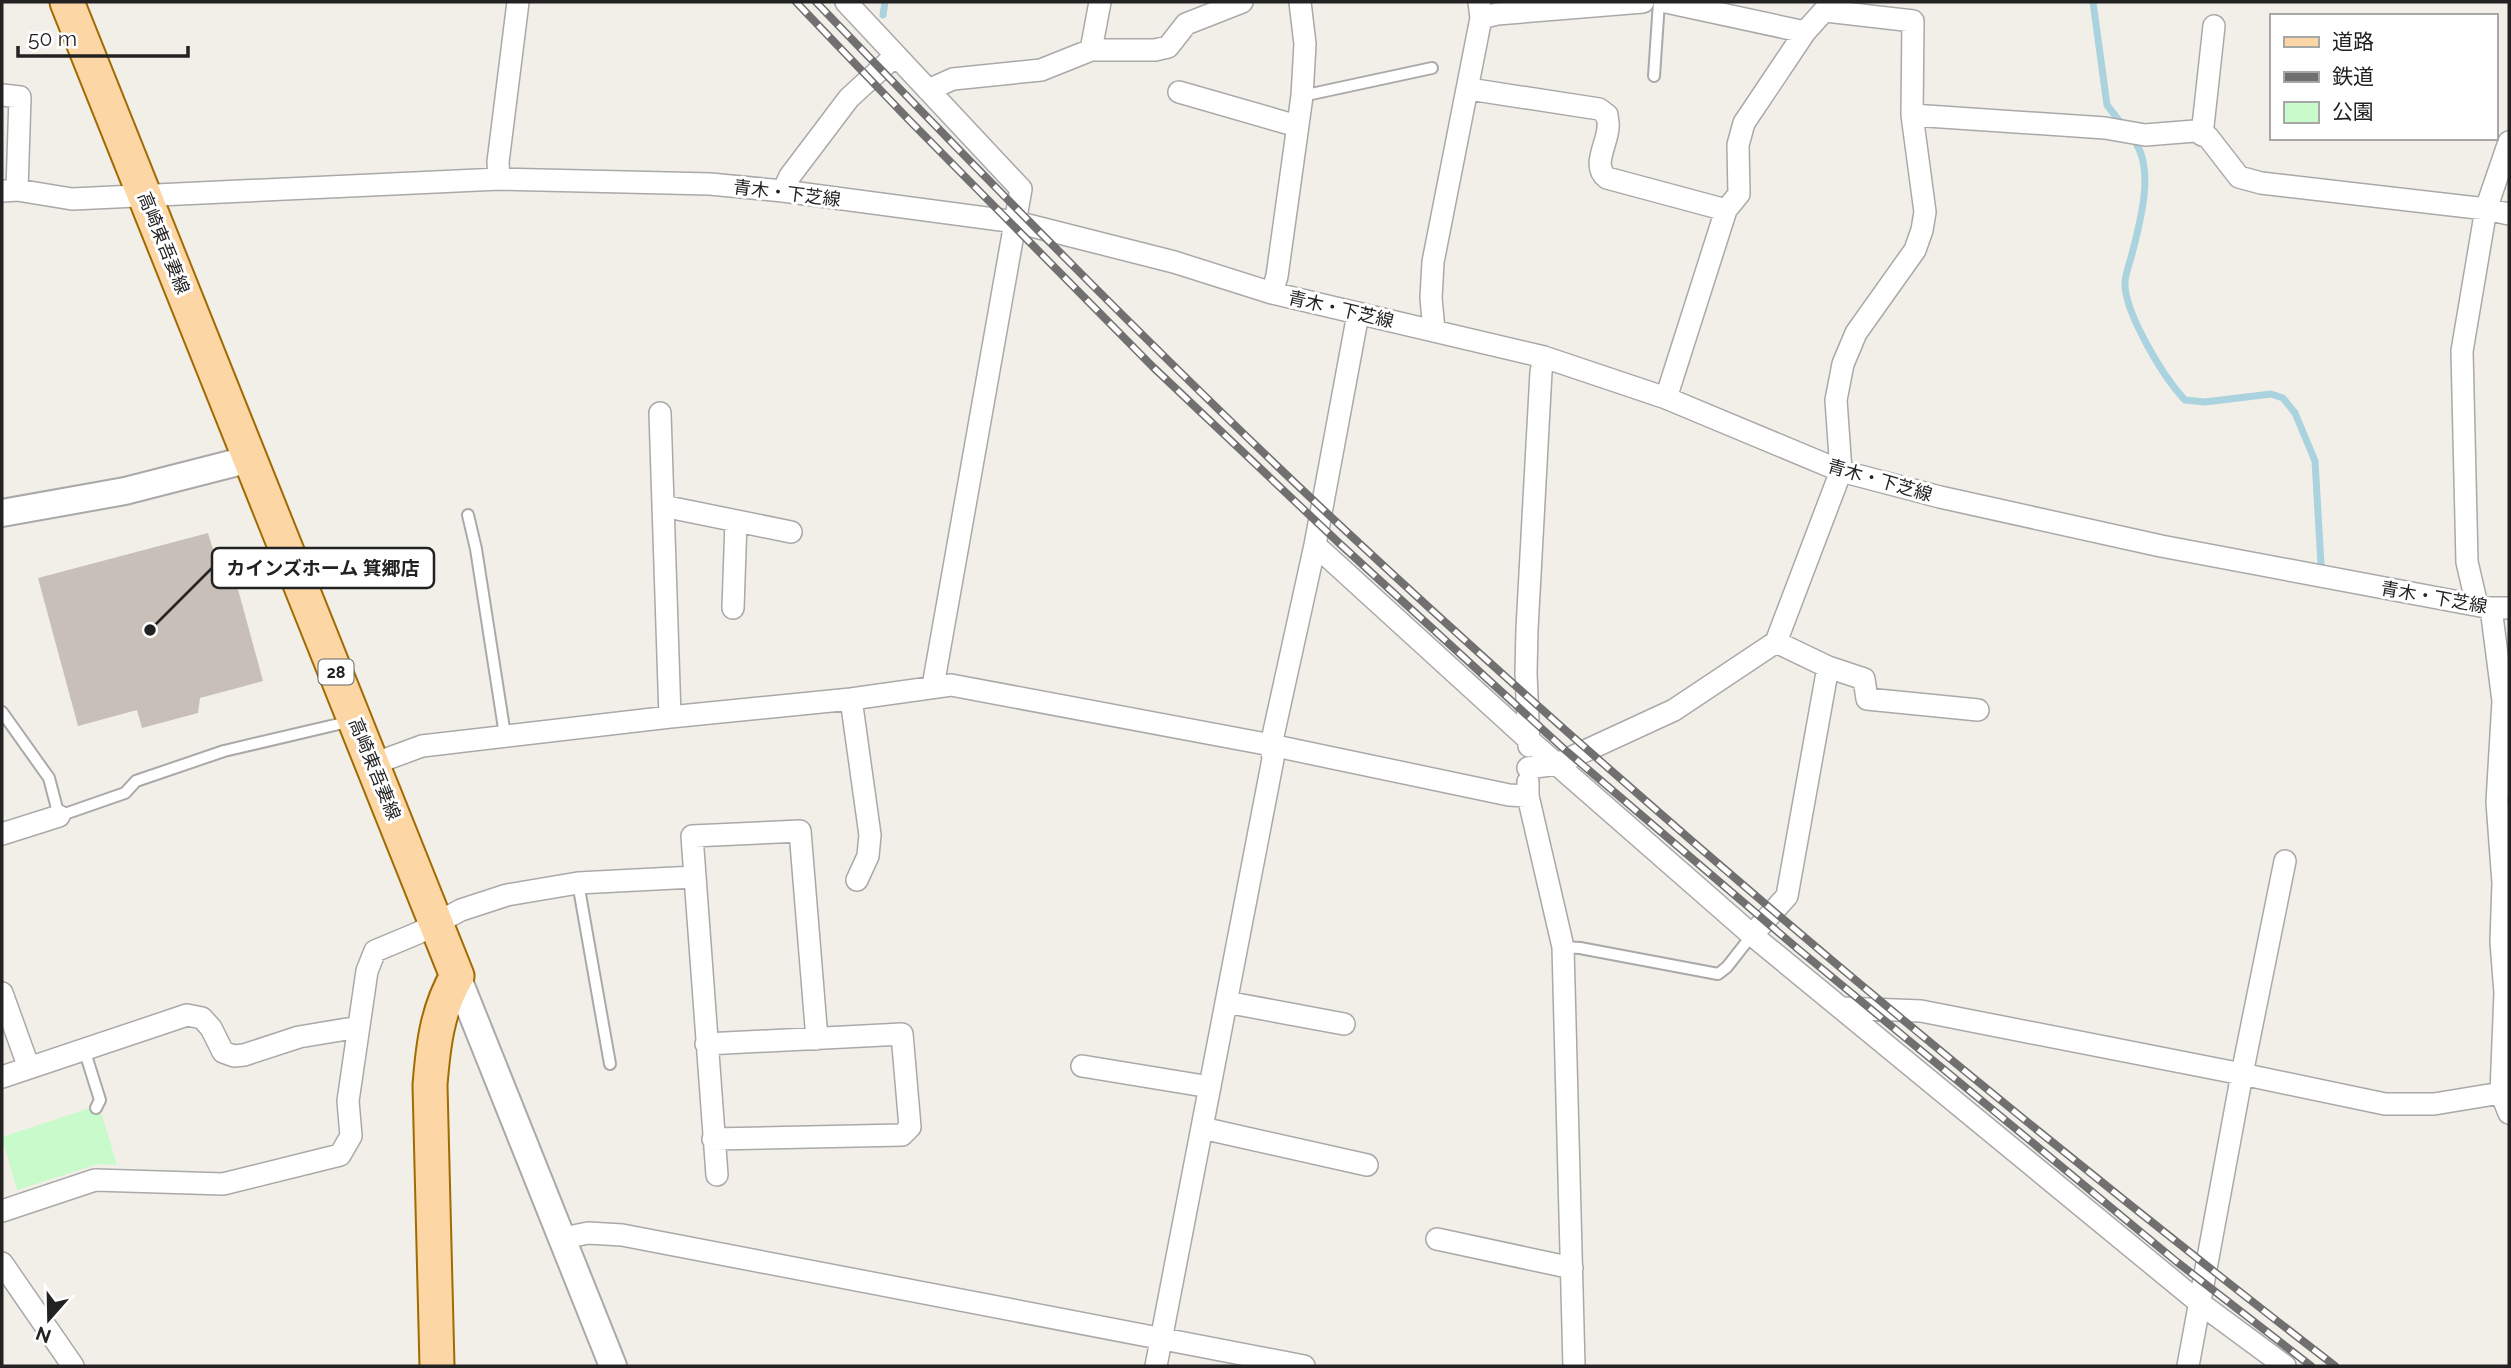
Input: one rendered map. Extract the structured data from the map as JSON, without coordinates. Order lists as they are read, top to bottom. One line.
{"streets":{"main road":["高崎東吾妻線","28"],"street":["青木・下芝線"]},"crossings":[["青木・下芝線","高崎東吾妻線"]],"places":["カインズホーム 箕郷店"],"legend":["道路","鉄道","公園"],"scale_bar":"50 m","north":"bottom"}
